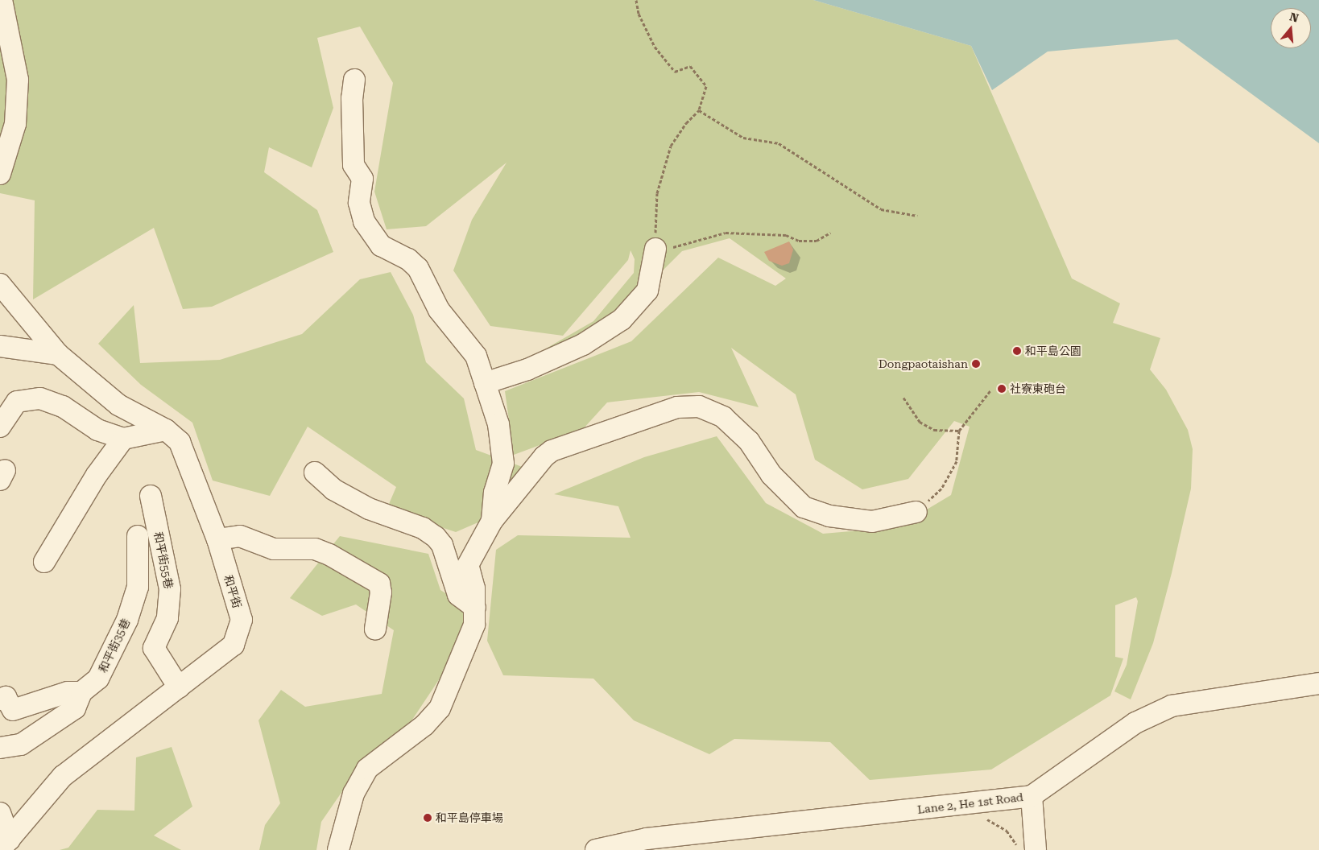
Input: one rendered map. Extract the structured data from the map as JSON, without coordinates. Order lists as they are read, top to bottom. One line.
{"streets":{"street":["和平街55巷","和平街","和平街35巷","Lane 2, He 1st Road"]},"crossings":[["和平街55巷","和平街"]],"places":["和平島公園","Dongpaotaishan","社寮東砲台","和平島停車場"],"north":"top"}
